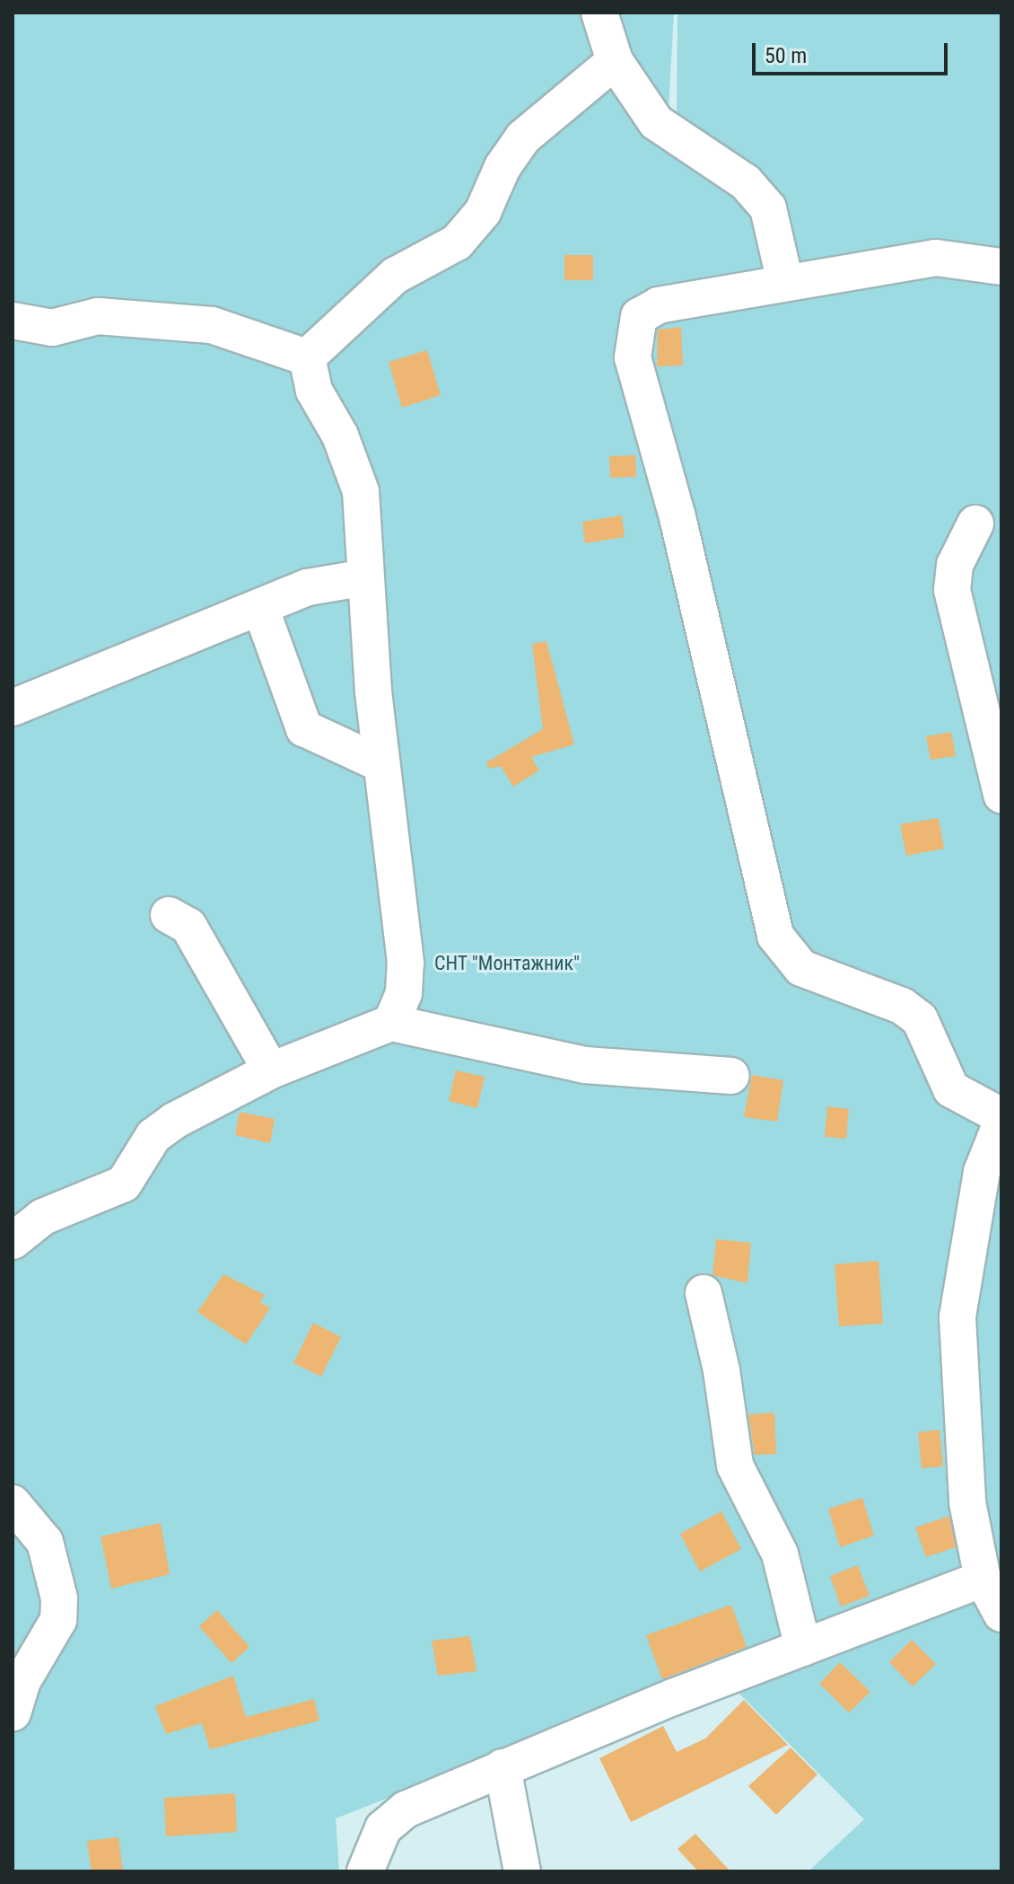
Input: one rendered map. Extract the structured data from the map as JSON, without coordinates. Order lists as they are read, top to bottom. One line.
{"parks":["СНТ \"Монтажник\""],"scale_bar":"50 m"}
